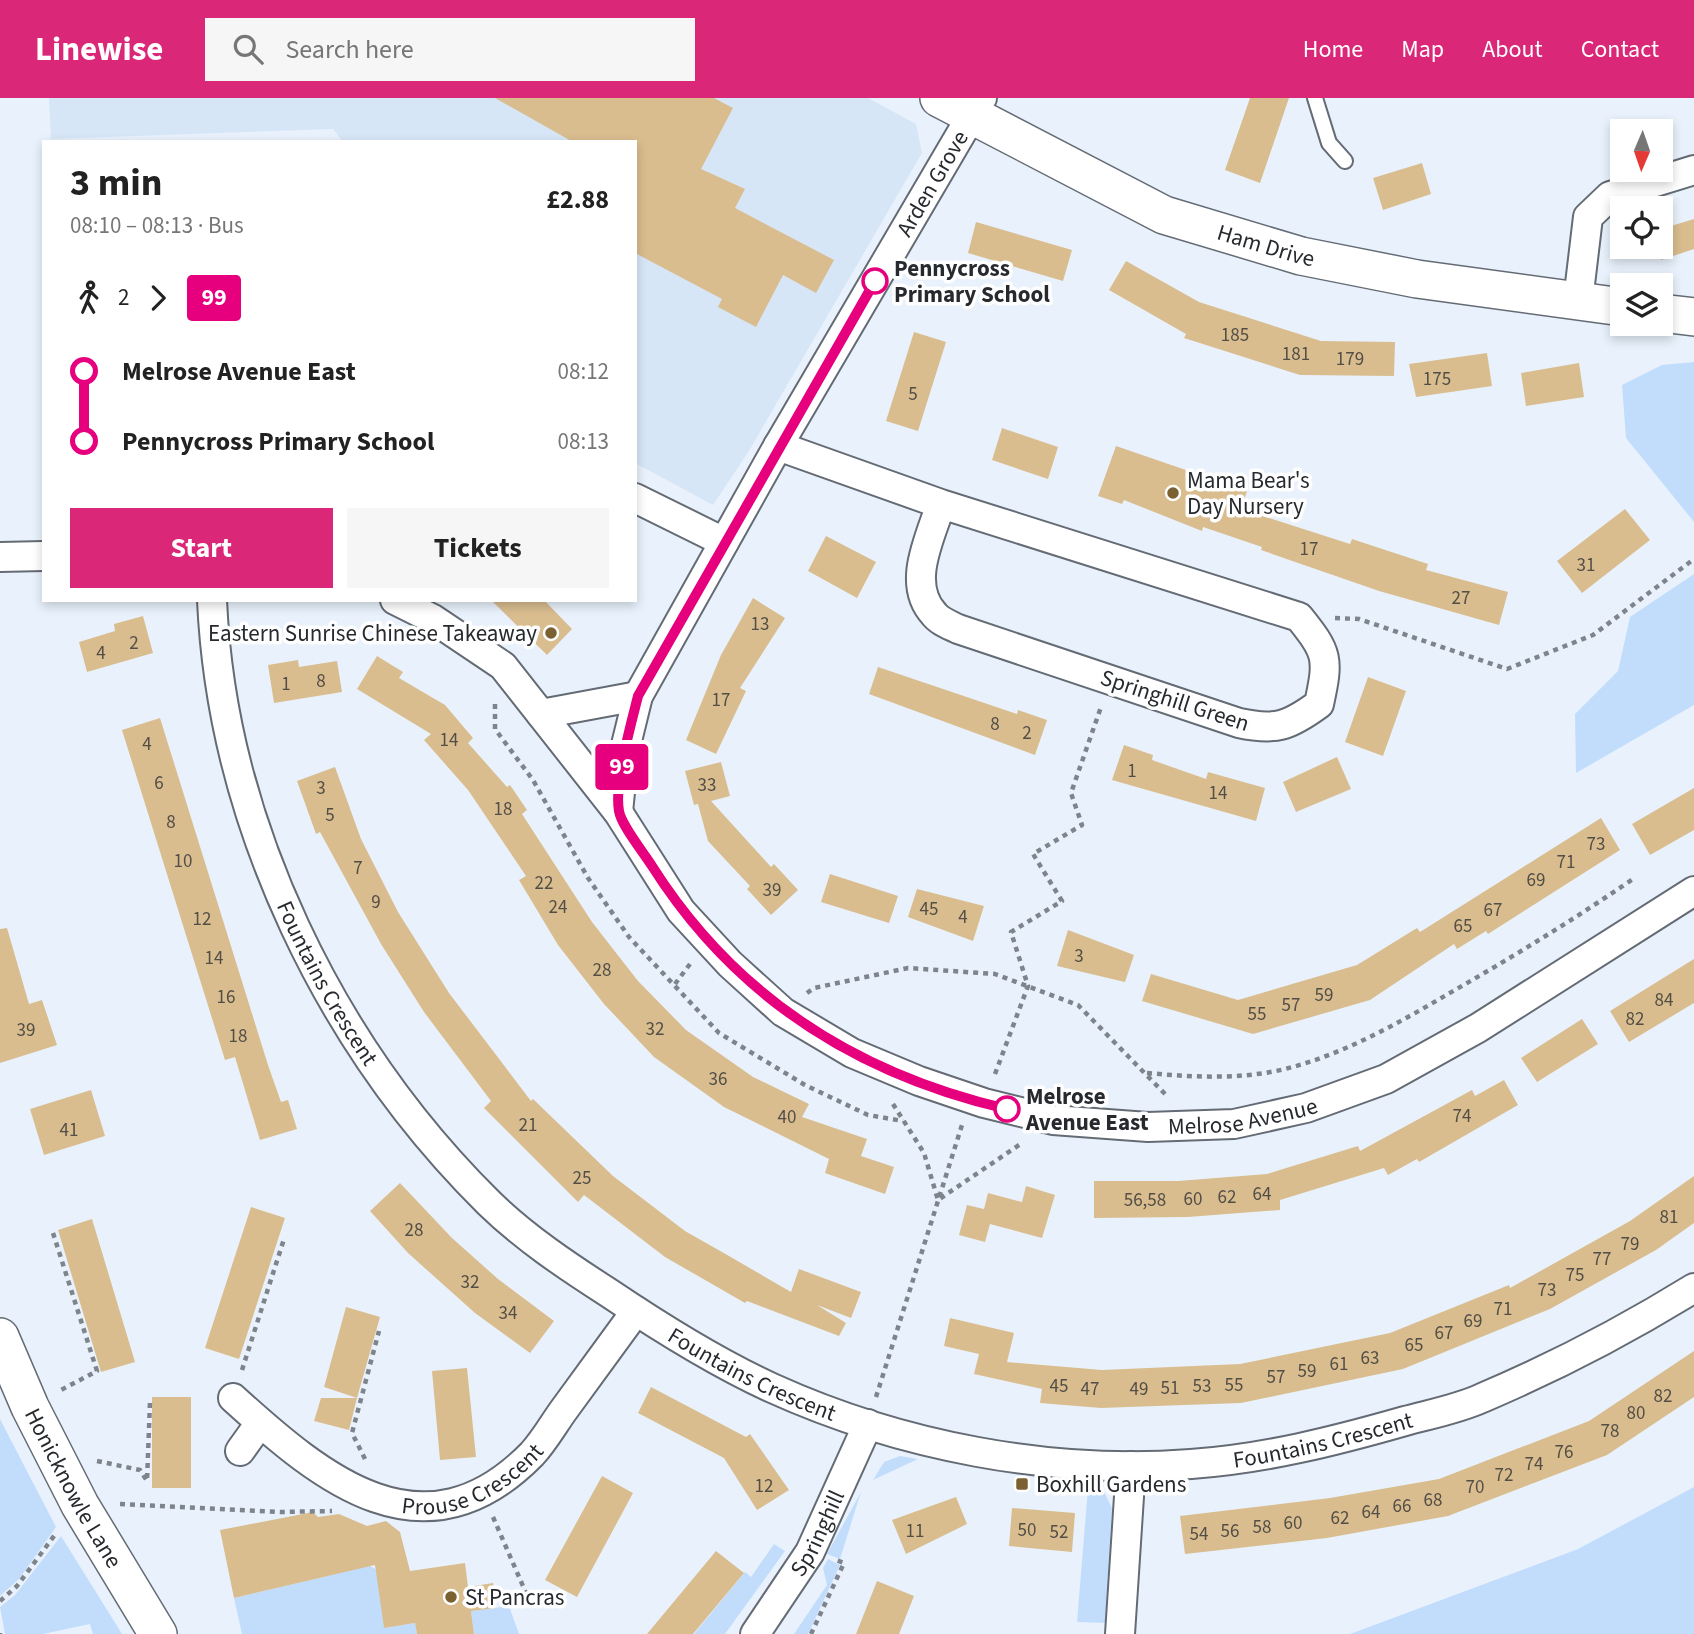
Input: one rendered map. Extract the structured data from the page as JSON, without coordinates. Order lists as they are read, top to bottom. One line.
{"streets":{"street":["Arden Grove","Ham Drive","Springhill Green","Fountains Crescent","Melrose Avenue","Prouse Crescent","Honicknowle Lane","Springhill"]},"crossings":[["Arden Grove","Ham Drive"],["Arden Grove","Melrose Avenue"],["Fountains Crescent","Prouse Crescent"],["Fountains Crescent","Springhill"]],"places":{"other":["Pennycross Primary School","Mama Bear's Day Nursery","Eastern Sunrise Chinese Takeaway","Melrose Avenue East","St Pancras"],"transit":["Boxhill Gardens"]},"lines":["bus line 99"],"house_numbers":["185","181","179","175","5","17","31","27","13","2","4","8","1","17","8","2","14","4","1","6","33","3","14","18","5","8","73","10","71","7","69","22","39","9","24","45","67","4","12","65","3","14","28","59","16","84","57","55","82","32","39","18","36","74","40","21","41","25","64","62","60","56,58","81","28","79","77","75","32","73","71","34","69","67","65","63","61","59","57","55","45","53","51","47","49","82","80","78","76","74","72","12","70","68","66","64","62","60","58","50","11","56","52","54"],"north":"bottom","page":{"header":"Linewise","search":"Search here","nav":["Home","Map","About","Contact"],"on_map":"99","heading":["3 min","08:10 – 08:13 · Bus","£2.88"],"legs":["2","99"],"list":[{"name":"Melrose Avenue East","value":"08:12"},{"name":"Pennycross Primary School","value":"08:13"}],"buttons":["Start","Tickets"]}}
